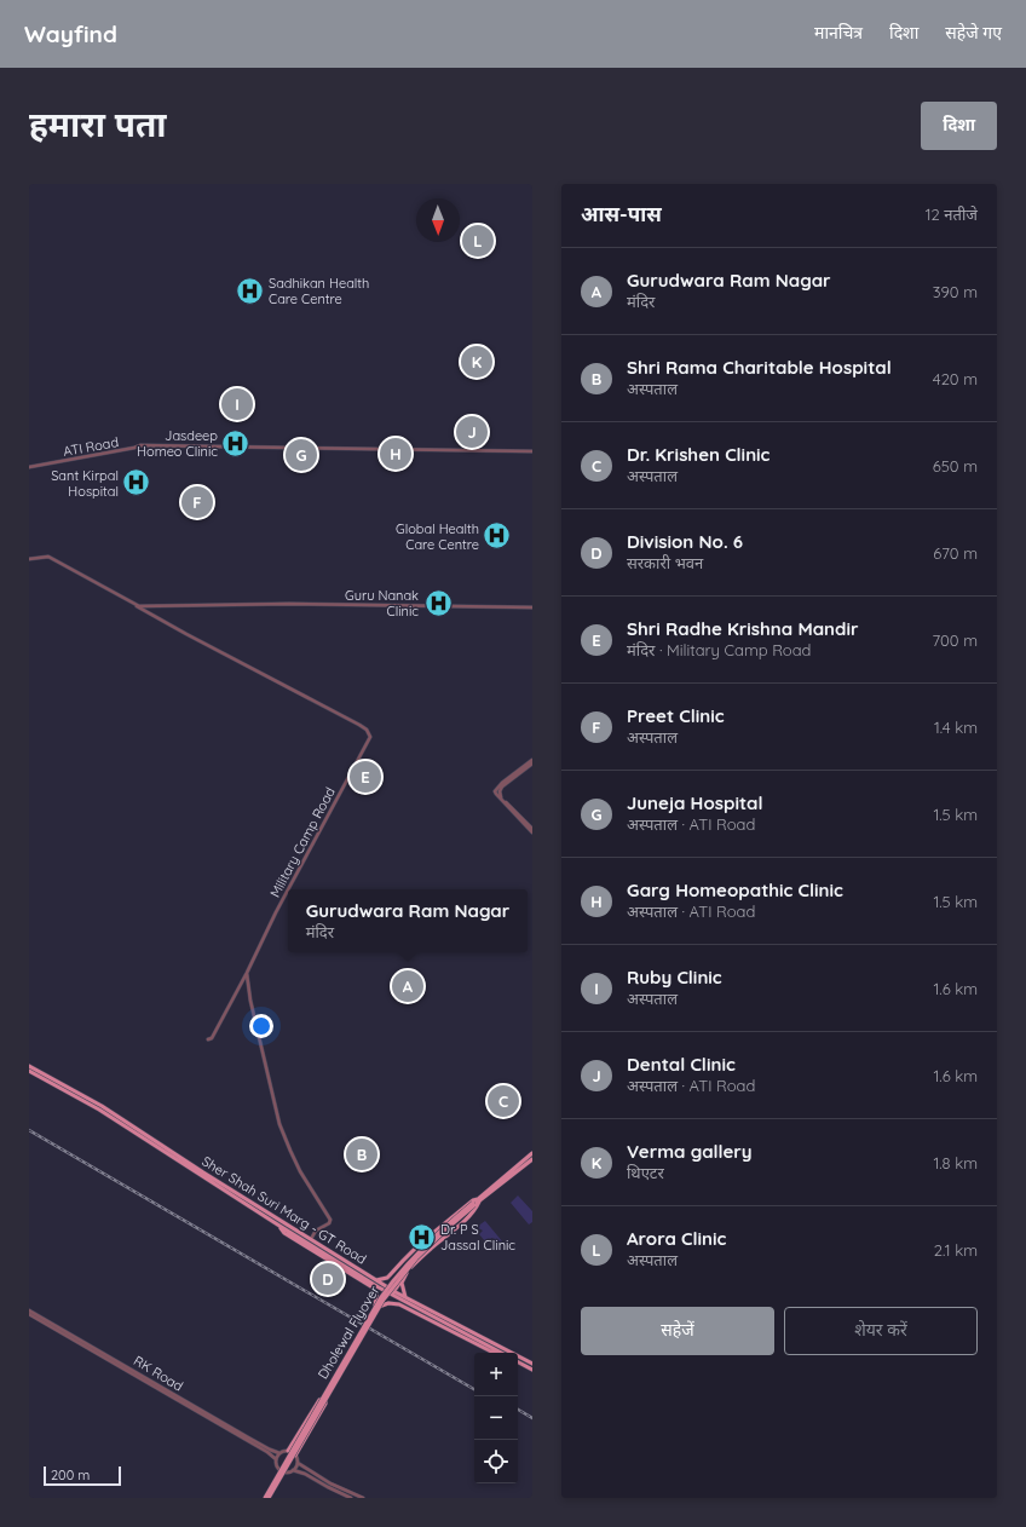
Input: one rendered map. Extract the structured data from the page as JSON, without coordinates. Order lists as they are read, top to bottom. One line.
{"streets":{"main road":["Sher Shah Suri Marg - GT Road","Dholewal Flyover"],"street":["ATI Road","Military Camp Road","RK Road"]},"places":{"hospital":["Sadhikan Health Care Centre","Jasdeep Homeo Clinic","Sant Kirpal Hospital","Global Health Care Centre","Guru Nanak Clinic","Dr. P S Jassal Clinic"]},"scale_bar":"200 m","north":"bottom","page":{"header":"Wayfind","nav":["मानचित्र","दिशा","सहेजे गए"],"buttons":["दिशा",["सहेजें","शेयर करें"]],"title":"हमारा पता","heading":["आस-पास","12 नतीजे"],"pins":["L","K","I","J","H","G","F","E","A","C","B","D"],"list":[{"mark":"A","name":"Gurudwara Ram Nagar","note":"मंदिर","value":"390 m"},{"mark":"B","name":"Shri Rama Charitable Hospital","note":"अस्पताल","value":"420 m"},{"mark":"C","name":"Dr. Krishen Clinic","note":"अस्पताल","value":"650 m"},{"mark":"D","name":"Division No. 6","note":"सरकारी भवन","value":"670 m"},{"mark":"E","name":"Shri Radhe Krishna Mandir","note":"मंदिर · Military Camp Road","value":"700 m"},{"mark":"F","name":"Preet Clinic","note":"अस्पताल","value":"1.4 km"},{"mark":"G","name":"Juneja Hospital","note":"अस्पताल · ATI Road","value":"1.5 km"},{"mark":"H","name":"Garg Homeopathic Clinic","note":"अस्पताल · ATI Road","value":"1.5 km"},{"mark":"I","name":"Ruby Clinic","note":"अस्पताल","value":"1.6 km"},{"mark":"J","name":"Dental Clinic","note":"अस्पताल · ATI Road","value":"1.6 km"},{"mark":"K","name":"Verma gallery","note":"थिएटर","value":"1.8 km"},{"mark":"L","name":"Arora Clinic","note":"अस्पताल","value":"2.1 km"}],"popup":["Gurudwara Ram Nagar","मंदिर"],"map_buttons":["+","−"],"scale":"200 m"}}
